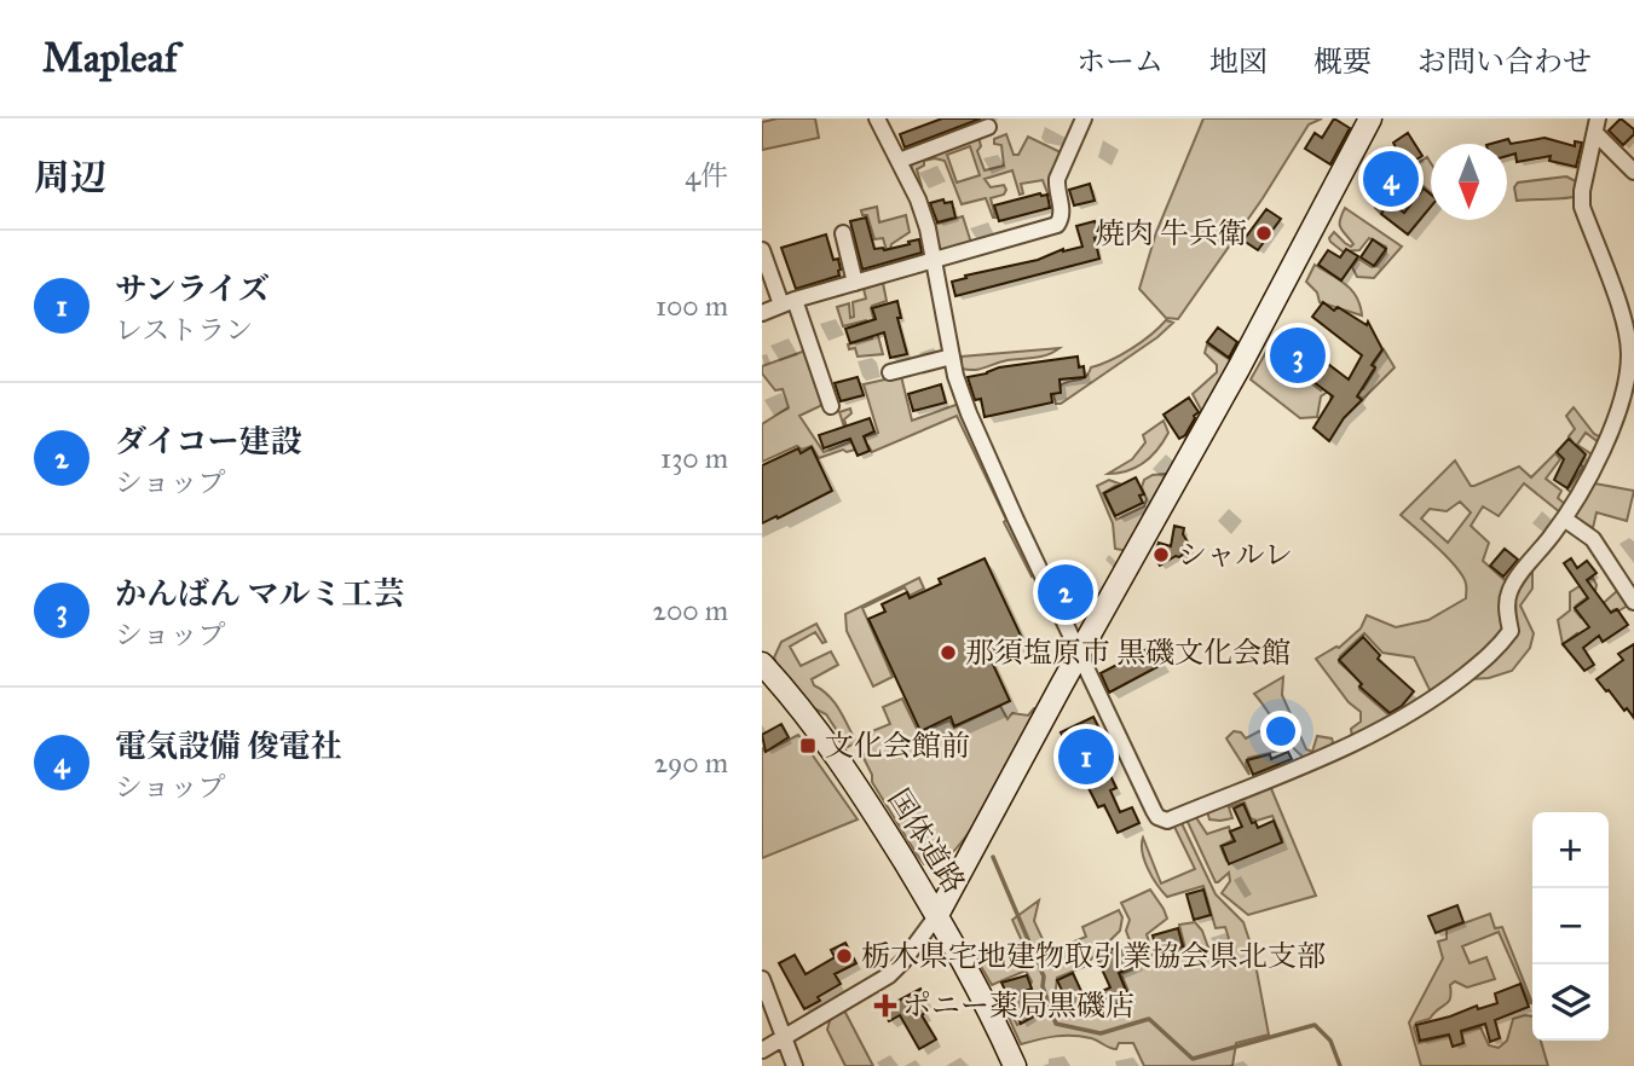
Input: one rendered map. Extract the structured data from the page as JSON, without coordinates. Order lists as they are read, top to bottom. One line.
{"streets":{"street":["国体道路"]},"places":{"other":["焼肉 牛兵衛","シャルレ","那須塩原市 黒磯文化会館","栃木県宅地建物取引業協会県北支部"],"transit":["文化会館前"],"health":["ポニー薬局黒磯店"]},"north":"bottom","page":{"header":"Mapleaf","nav":["ホーム","地図","概要","お問い合わせ"],"heading":["周辺","4件"],"pins":["4","3","2","1"],"list":[{"mark":"1","name":"サンライズ","note":"レストラン","value":"100 m"},{"mark":"2","name":"ダイコー建設","note":"ショップ","value":"130 m"},{"mark":"3","name":"かんばん マルミ工芸","note":"ショップ","value":"200 m"},{"mark":"4","name":"電気設備 俊電社","note":"ショップ","value":"290 m"}],"map_buttons":["+","−"]}}
